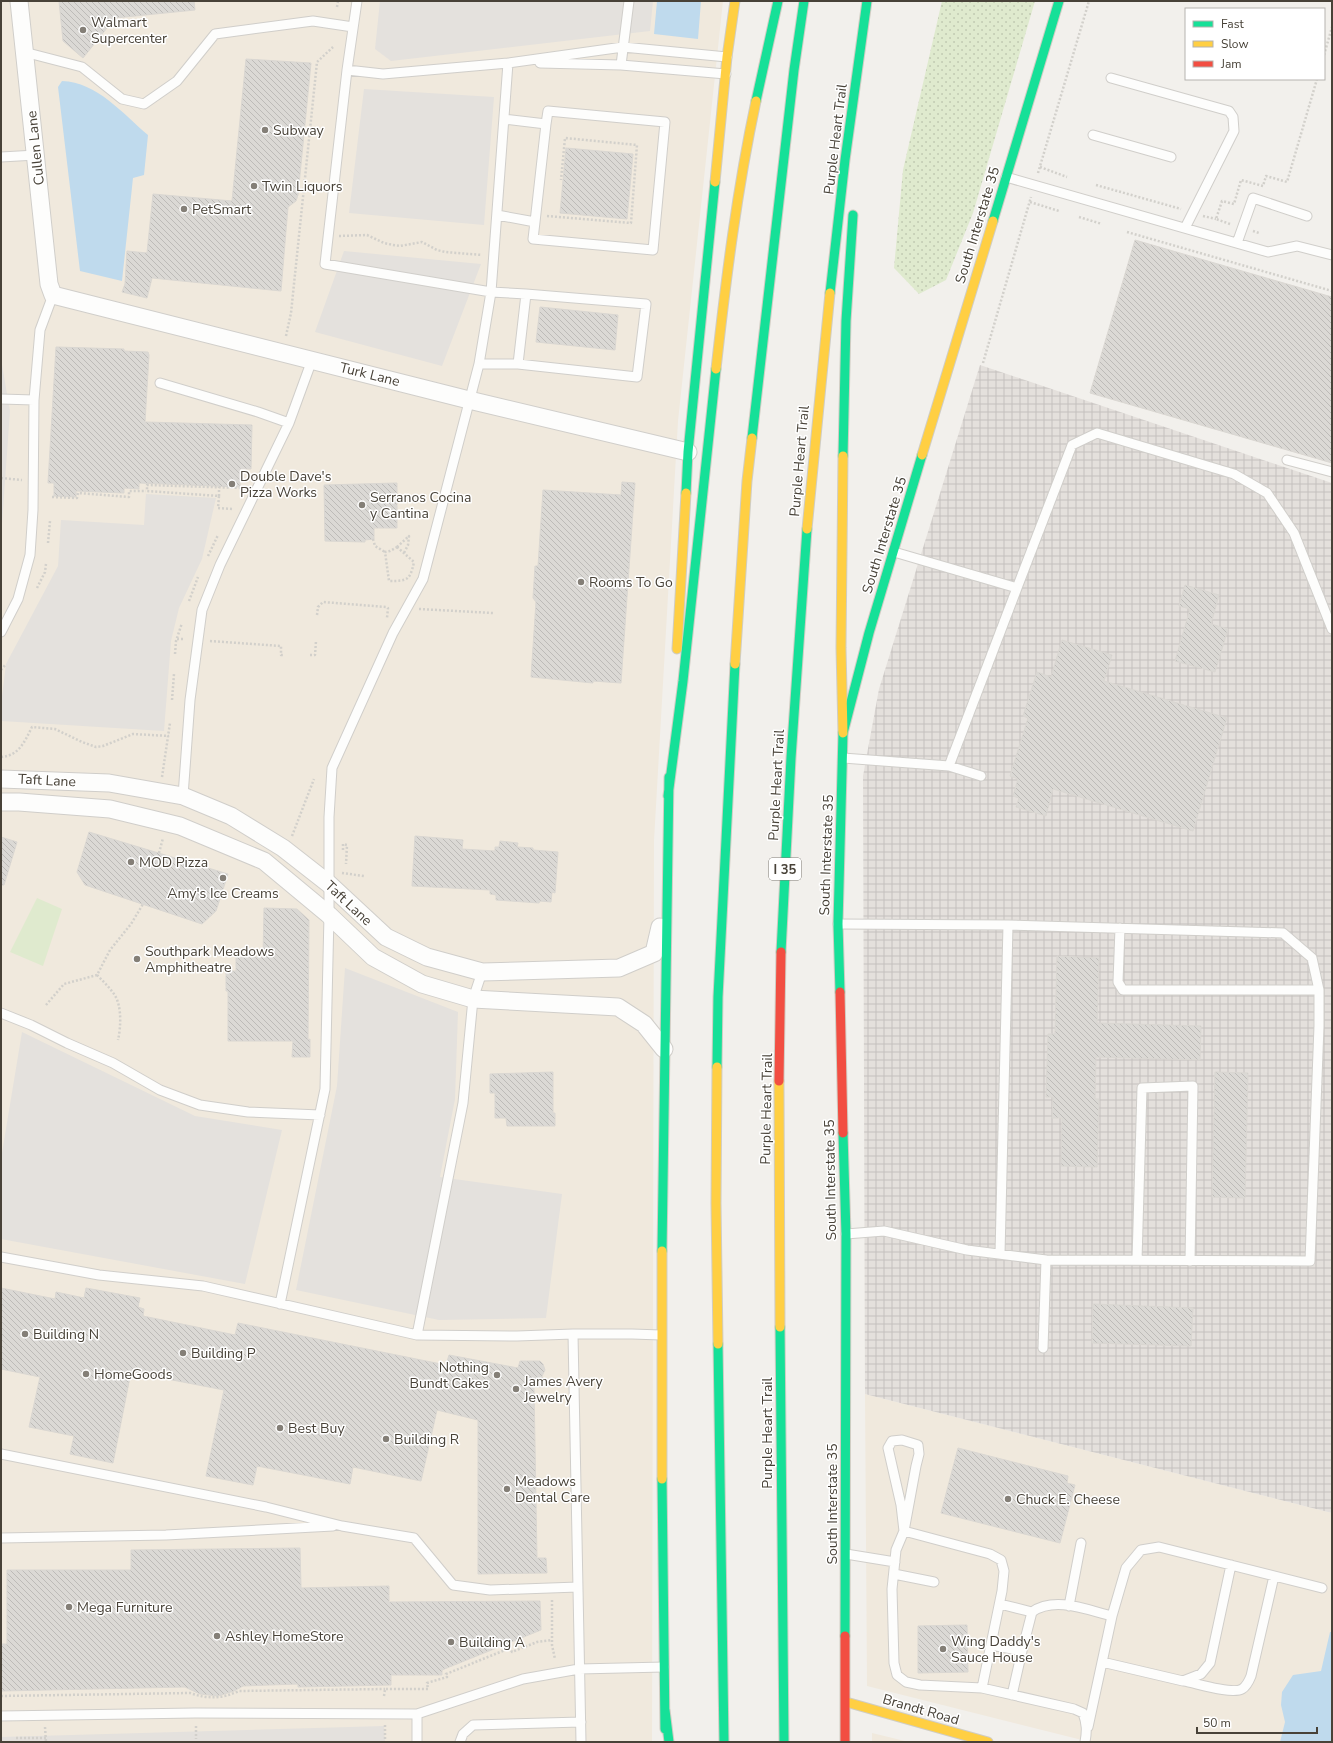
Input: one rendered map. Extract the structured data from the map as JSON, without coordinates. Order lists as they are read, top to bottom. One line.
{"streets":{"main road":["Purple Heart Trail","South Interstate 35","I 35","Brandt Road"],"street":["Cullen Lane","Turk Lane","Taft Lane"]},"crossings":[["Cullen Lane","Turk Lane"],["South Interstate 35","Brandt Road"]],"places":["Walmart Supercenter","Subway","Twin Liquors","PetSmart","Double Dave's Pizza Works","Serranos Cocina y Cantina","Rooms To Go","MOD Pizza","Amy's Ice Creams","Southpark Meadows Amphitheatre","Building N","Building P","HomeGoods","Nothing Bundt Cakes","James Avery Jewelry","Best Buy","Building R","Meadows Dental Care","Chuck E. Cheese","Mega Furniture","Ashley HomeStore","Building A","Wing Daddy's Sauce House"],"legend":["Fast","Slow","Jam"],"scale_bar":"50 m"}
